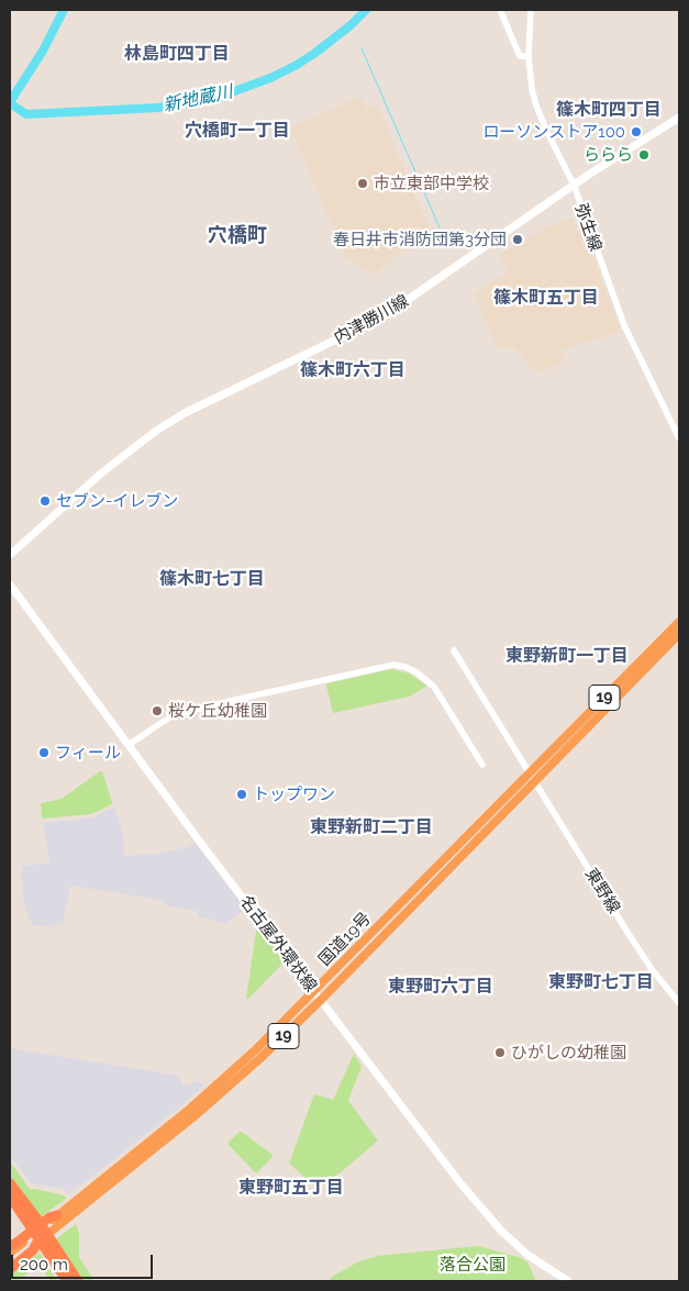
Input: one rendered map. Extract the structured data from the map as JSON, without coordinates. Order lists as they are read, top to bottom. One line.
{"streets":{"highway":["19","国道19号"],"main road":["内津勝川線","名古屋外環状線"],"street":["弥生線","東野線"]},"crossings":[["弥生線","内津勝川線"],["東野線","国道19号"],["国道19号","名古屋外環状線"]],"districts":["林島町四丁目","篠木町四丁目","穴橋町一丁目","穴橋町","篠木町五丁目","篠木町六丁目","篠木町七丁目","東野新町一丁目","東野新町二丁目","東野町七丁目","東野町六丁目","東野町五丁目"],"water":["新地蔵川"],"parks":["落合公園"],"places":["ローソンストア100","ららら","市立東部中学校","春日井市消防団第3分団","セブン-イレブン","桜ケ丘幼稚園","フィール","トップワン","ひがしの幼稚園"],"scale_bar":"200 m"}
